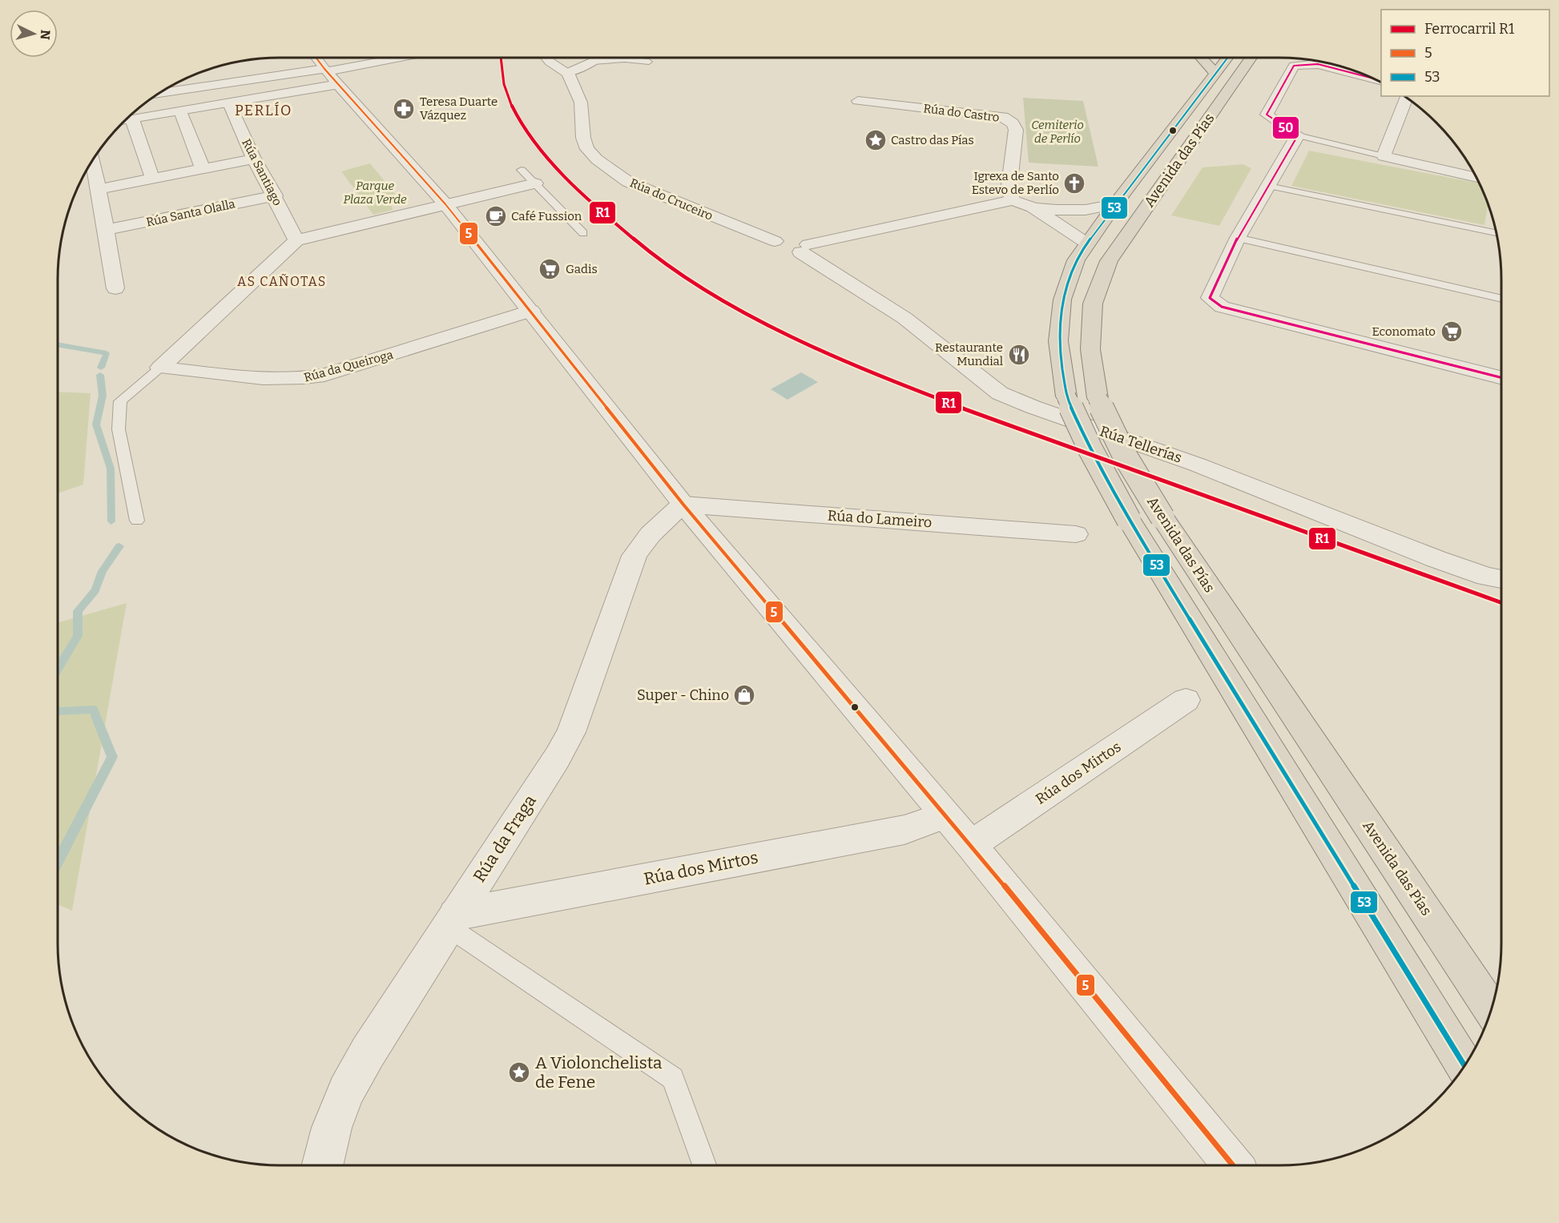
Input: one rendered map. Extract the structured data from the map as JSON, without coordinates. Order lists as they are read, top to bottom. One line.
{"streets":{"highway":["Avenida das Pías"],"street":["Rúa do Castro","Rúa Santiago","Rúa do Cruceiro","Rúa Santa Olalla","Rúa da Queiroga","Rúa Tellerías","Rúa do Lameiro","Rúa dos Mirtos","Rúa da Fraga"]},"crossings":[["Rúa Santiago","Rúa Santa Olalla"],["Rúa do Cruceiro","Rúa Tellerías"],["Rúa do Lameiro","Rúa da Fraga"],["Rúa dos Mirtos","Rúa da Fraga"]],"districts":["PERLÍO","AS CAÑOTAS"],"parks":["Cemiterio de Perlío","Parque Plaza Verde"],"places":{"pharmacy":["Teresa Duarte Vázquez"],"place":["Castro das Pías","A Violonchelista de Fene"],"church":["Igrexa de Santo Estevo de Perlío"],"cafe":["Café Fussion"],"supermarket":["Gadis","Economato"],"restaurant":["Restaurante Mundial"],"shop":["Super - Chino"]},"lines":["rail line R1","transit line 5","transit line 53","transit line 50"],"legend":["Ferrocarril R1","5","53"],"north":"right"}
